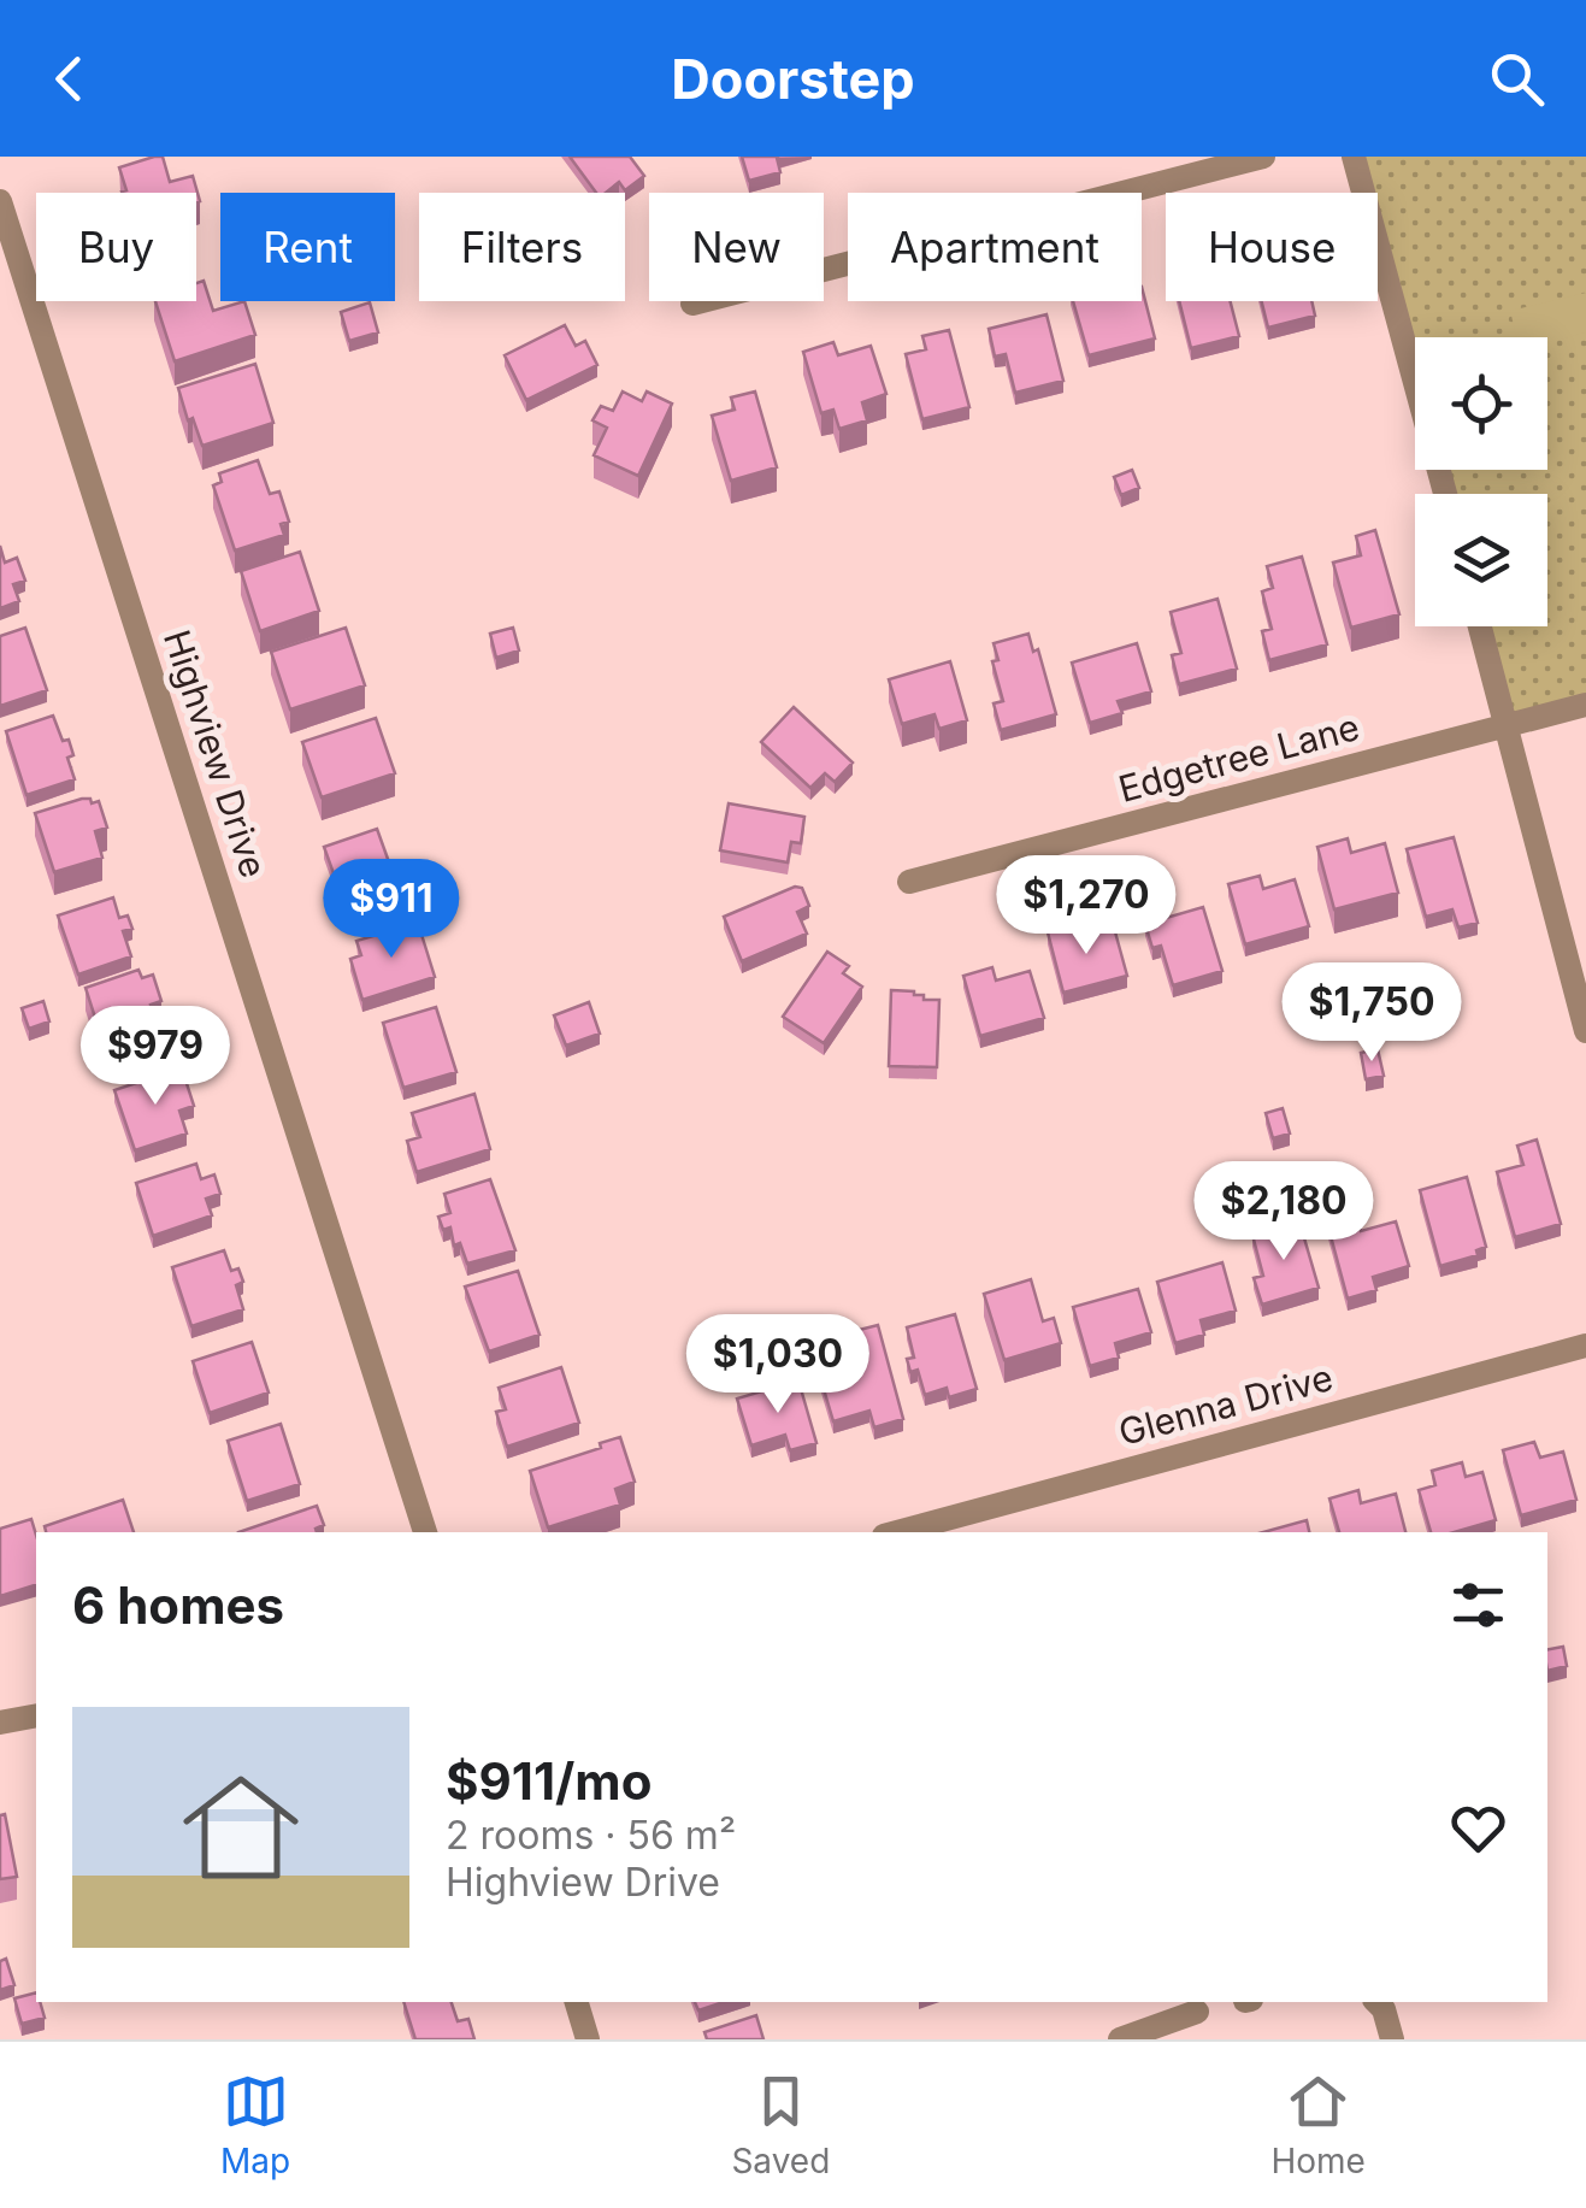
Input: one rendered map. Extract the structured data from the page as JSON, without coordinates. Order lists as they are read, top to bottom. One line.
{"streets":{"street":["Highview Drive","Edgetree Lane","Glenna Drive"]},"page":{"header":"Doorstep","chip":["Buy","Rent","Filters","New","Apartment","House"],"price":["$1,270","$911","$1,750","$979","$2,180","$1,030"],"heading":"6 homes","list":[{"name":"$911/mo","note":"2 rooms · 56 m² · Highview Drive"}],"tabs":["Map","Saved","Home"]}}
